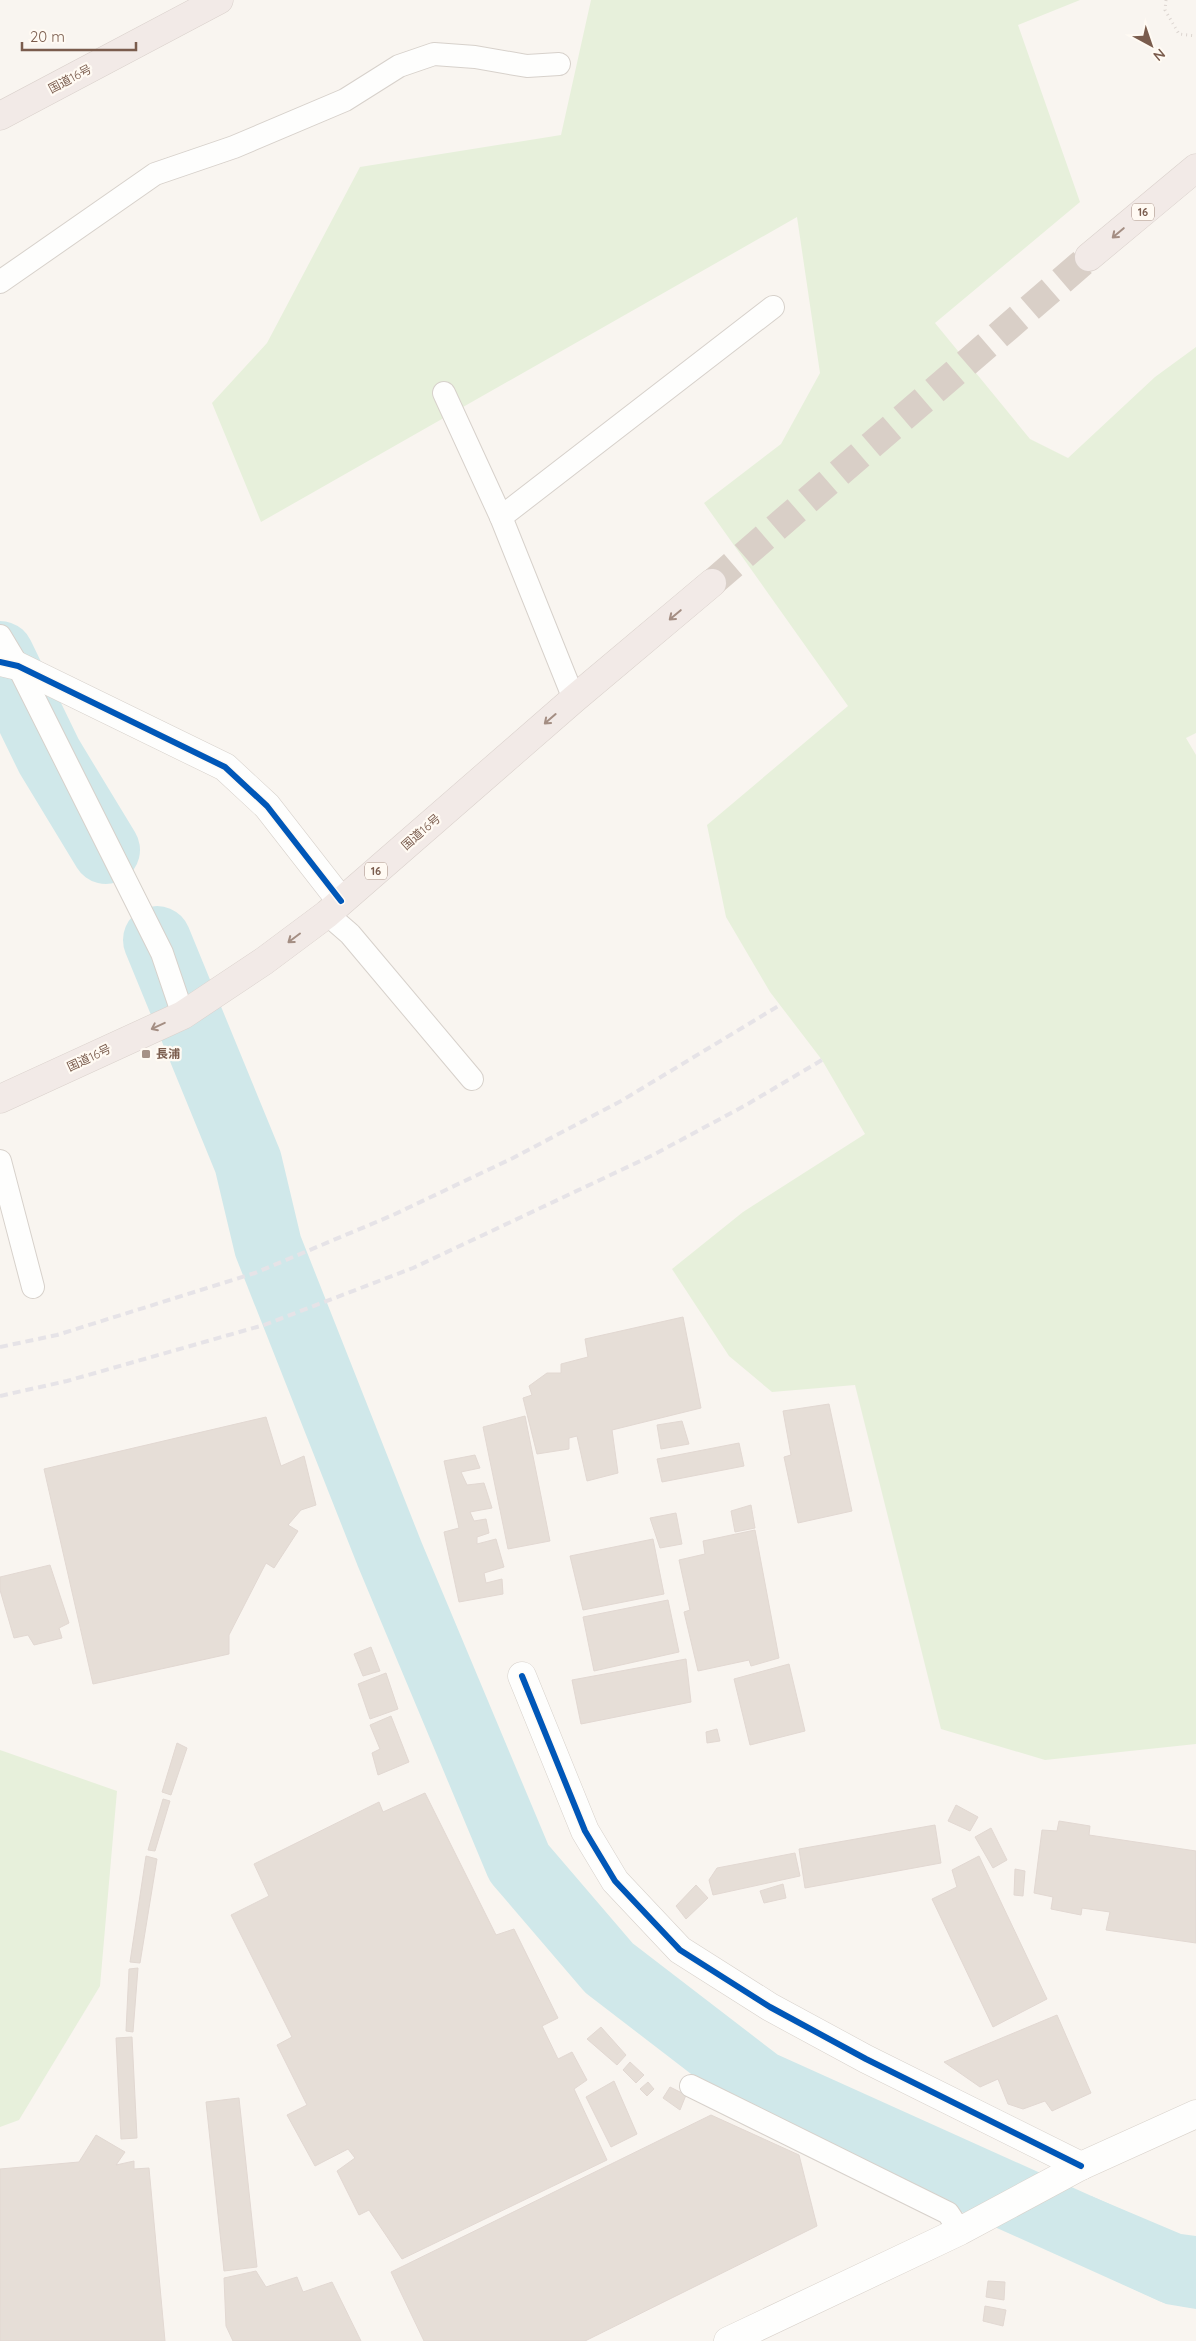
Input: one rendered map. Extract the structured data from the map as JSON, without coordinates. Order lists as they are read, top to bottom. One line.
{"streets":{"highway":["国道16号","16"]},"one_way":["国道16号"],"places":{"transit":["長浦"]},"scale_bar":"20 m","north":"bottom right"}
